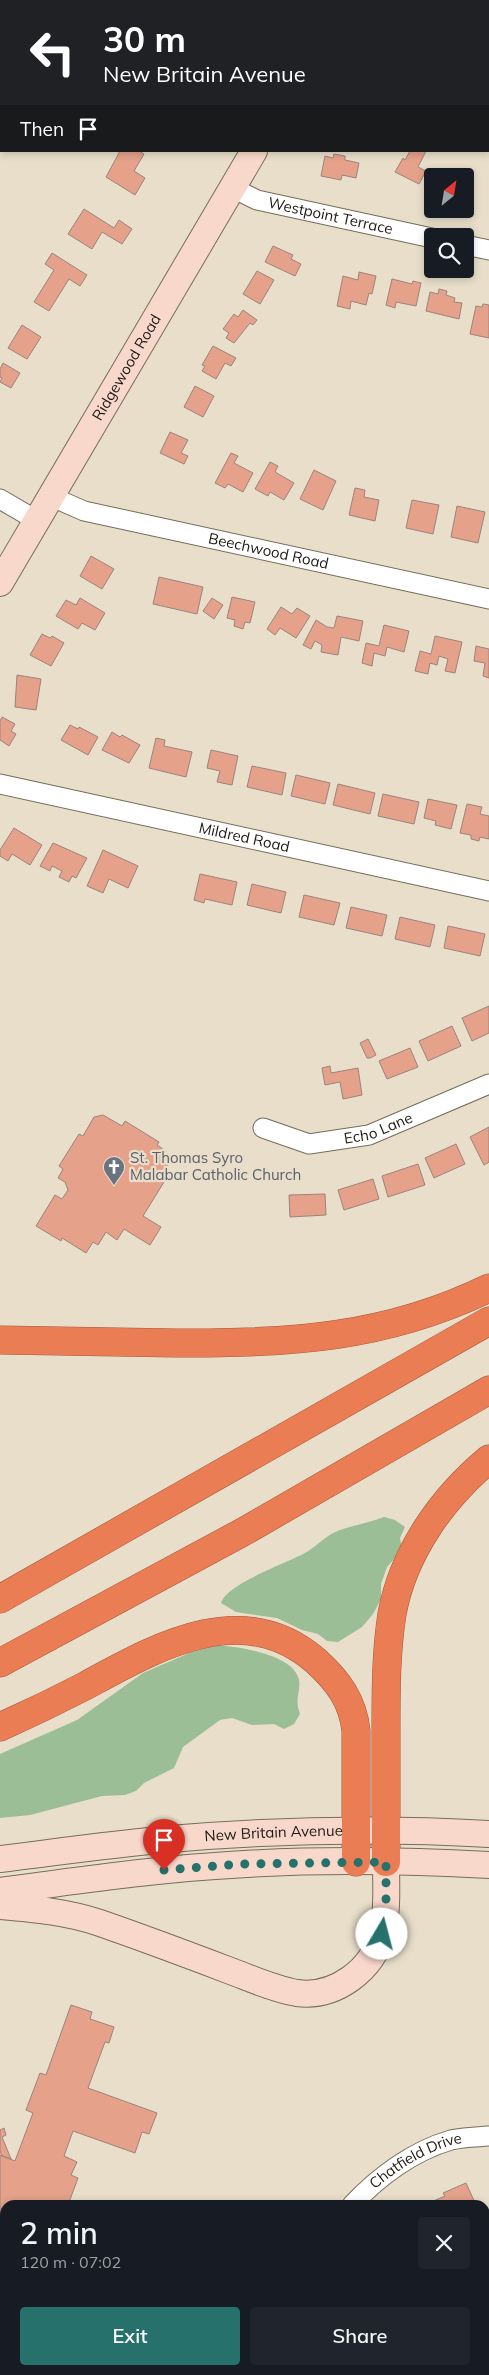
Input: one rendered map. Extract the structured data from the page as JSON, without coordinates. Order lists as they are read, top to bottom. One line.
{"streets":{"main road":["Ridgewood Road","New Britain Avenue"],"street":["Westpoint Terrace","Beechwood Road","Mildred Road","Echo Lane","Chatfield Drive"]},"crossings":[["Westpoint Terrace","Ridgewood Road"],["Ridgewood Road","Beechwood Road"]],"places":{"church":["St. Thomas Syro Malabar Catholic Church"]},"north":"top right","page":{"turn":["30 m","New Britain Avenue"],"then":"Then","heading":["2 min","120 m · 07:02"],"buttons":["Exit","Share"]}}
